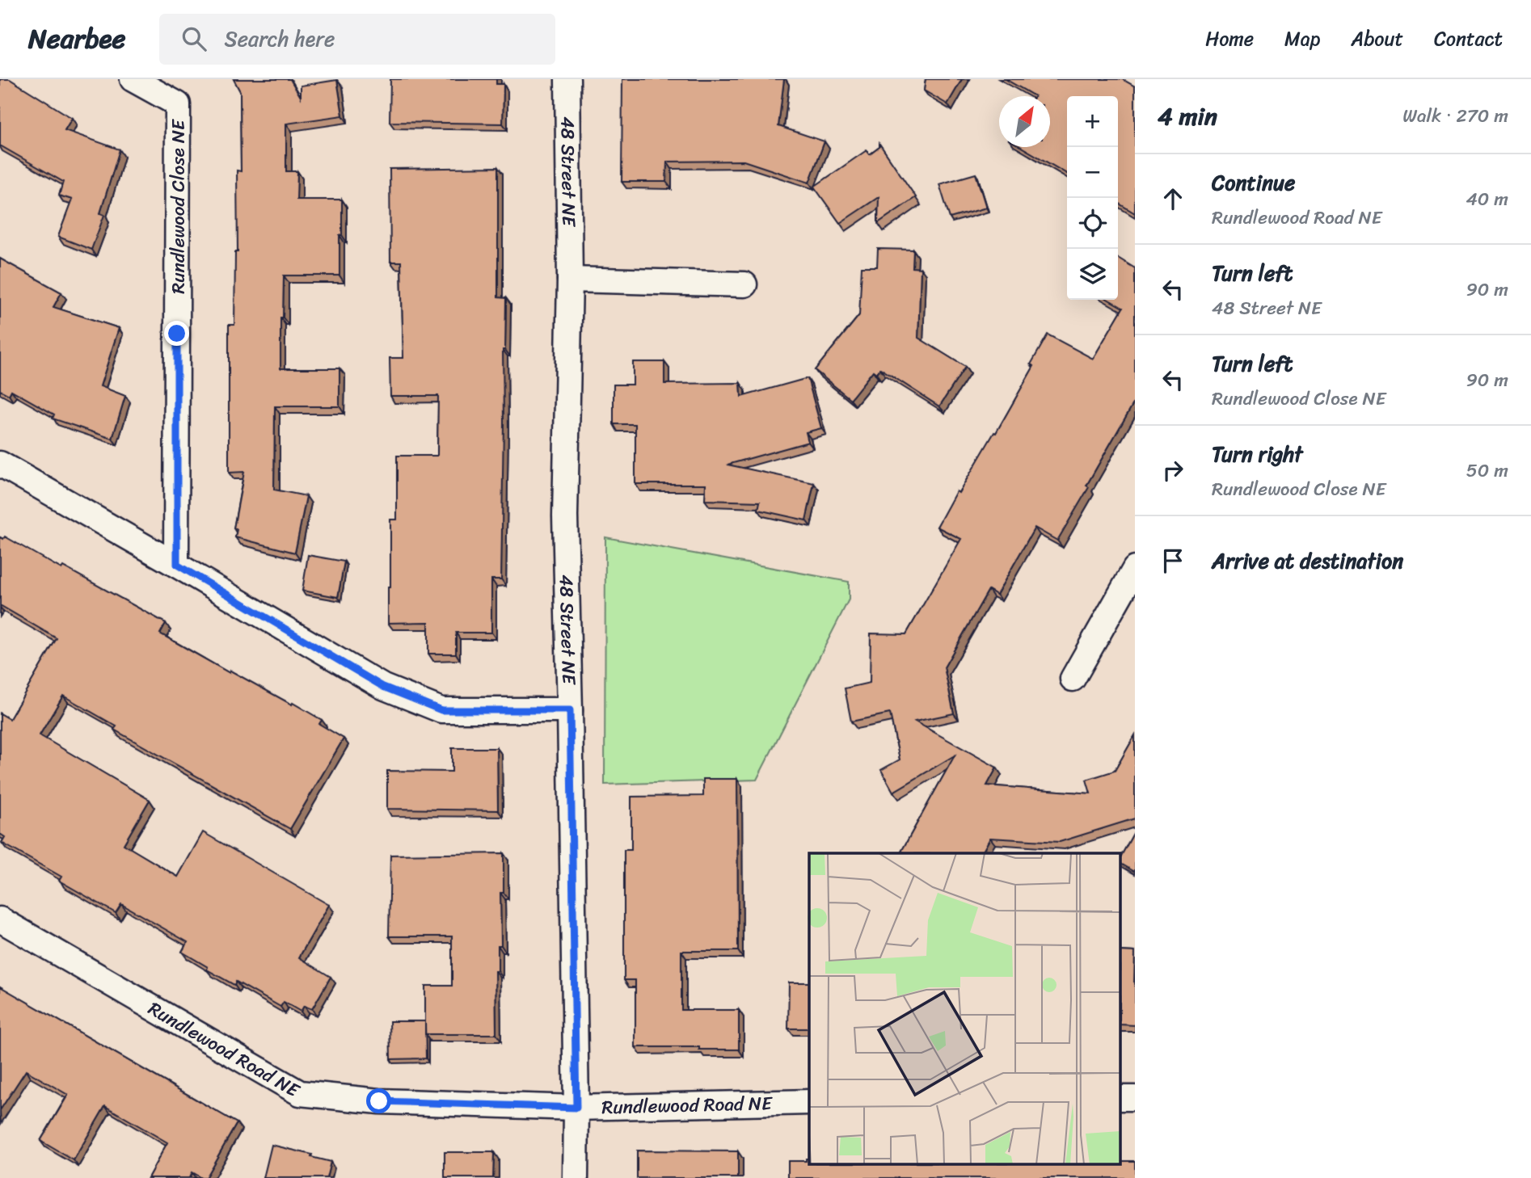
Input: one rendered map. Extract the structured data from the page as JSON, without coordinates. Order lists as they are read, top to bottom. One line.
{"streets":{"street":["48 Street NE","Rundlewood Close NE","Rundlewood Road NE"]},"crossings":[["48 Street NE","Rundlewood Road NE"]],"north":"top right","page":{"header":"Nearbee","search":"Search here","nav":["Home","Map","About","Contact"],"heading":["4 min","Walk · 270 m"],"map_buttons":["+","−"],"list":[["Continue","Rundlewood Road NE","40 m"],["Turn left","48 Street NE","90 m"],["Turn left","Rundlewood Close NE","90 m"],["Turn right","Rundlewood Close NE","50 m"],"Arrive at destination"]}}
